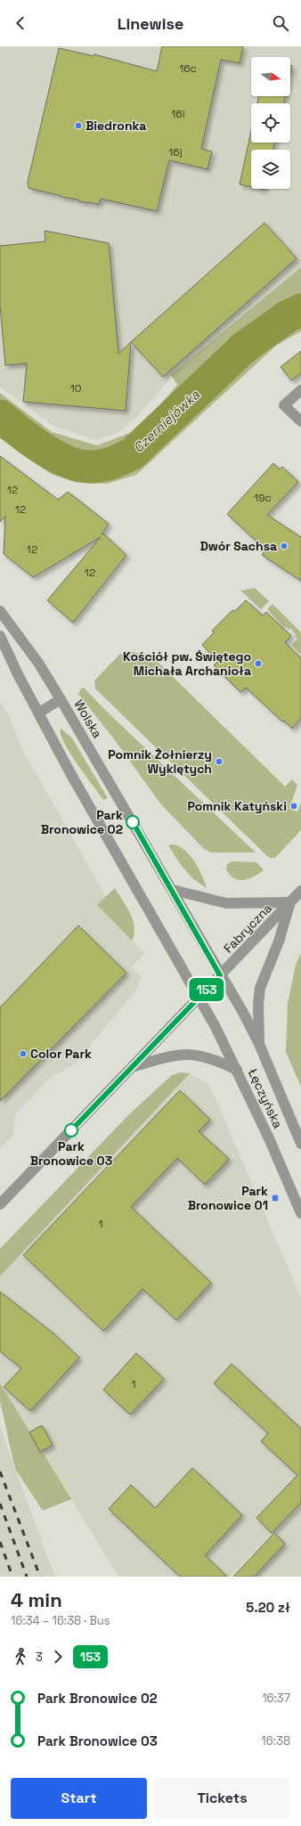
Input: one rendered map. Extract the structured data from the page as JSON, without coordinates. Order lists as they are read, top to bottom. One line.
{"streets":{"street":["Wolska","Fabryczna","Łęczyńska"]},"crossings":[["Wolska","Fabryczna"],["Wolska","Łęczyńska"],["Fabryczna","Łęczyńska"]],"water":["Czerniejówka"],"places":{"other":["Biedronka","Dwór Sachsa","Kościół pw. Świętego Michała Archanioła","Pomnik Żołnierzy Wyklętych","Pomnik Katyński","Park Bronowice 02","Color Park","Park Bronowice 03"],"transit":["Park Bronowice 01"]},"lines":["bus line 153"],"house_numbers":["16c","16i","16j","10","12","19c","12","12","12","1","1"],"north":"right","page":{"header":"Linewise","on_map":"153","heading":["4 min","16:34 – 16:38 · Bus","5.20 zł"],"legs":["3","153"],"list":[{"name":"Park Bronowice 02","value":"16:37"},{"name":"Park Bronowice 03","value":"16:38"}],"buttons":["Start","Tickets"]}}
